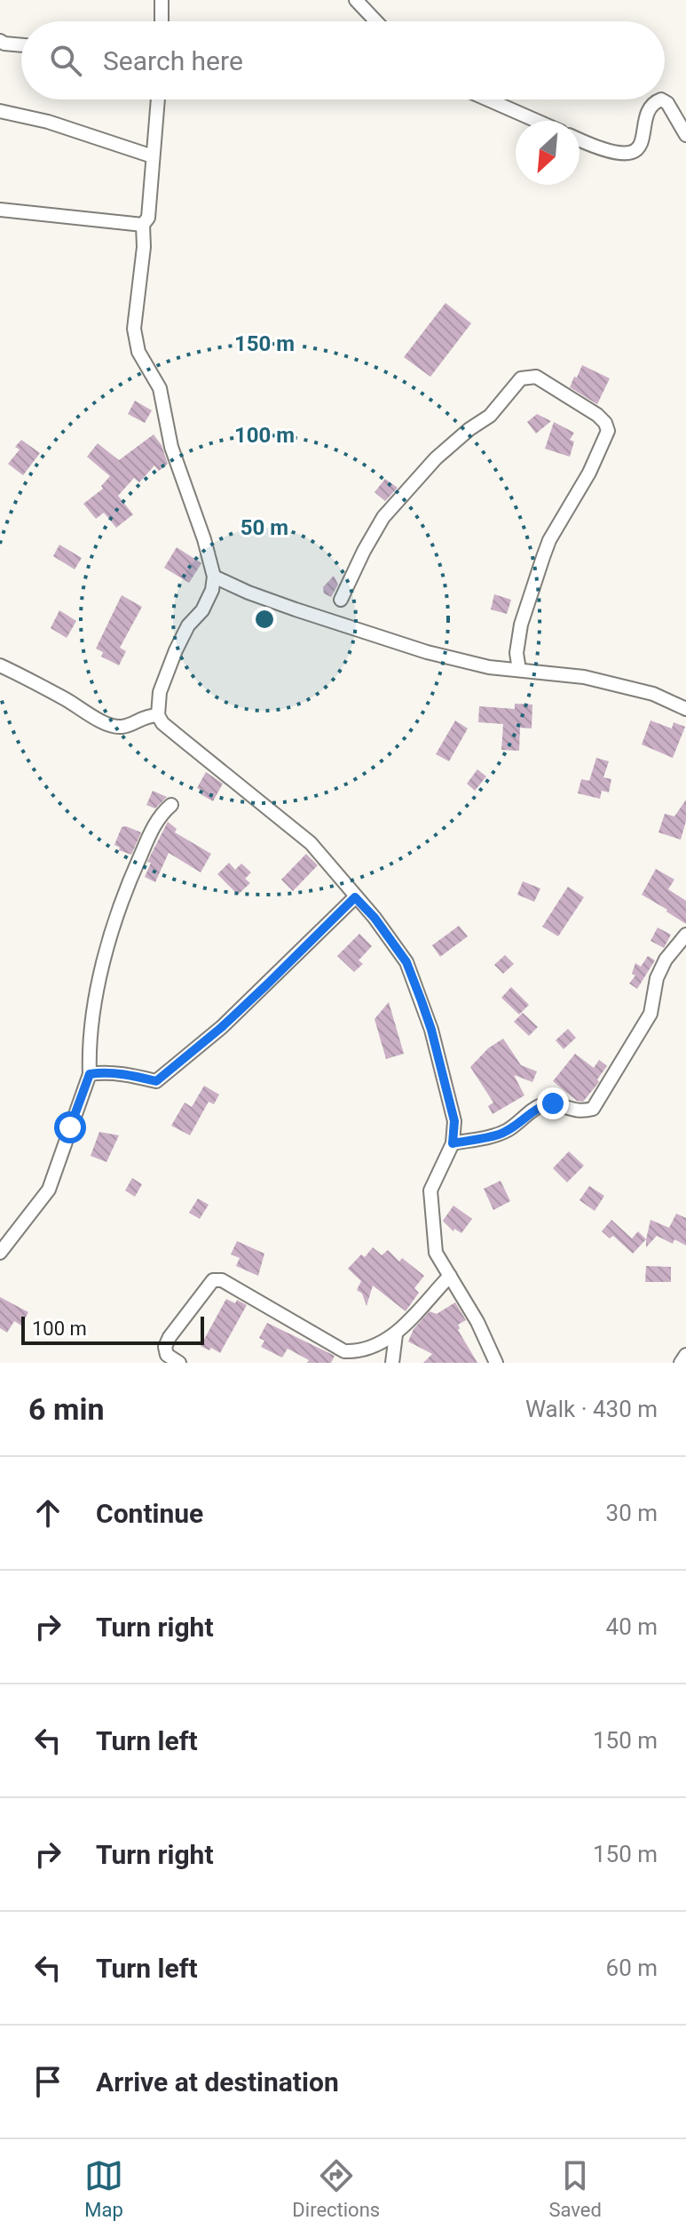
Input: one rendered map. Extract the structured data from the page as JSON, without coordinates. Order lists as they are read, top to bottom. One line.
{"scale_bar":"100 m","north":"bottom left","page":{"search":"Search here","scale":"100 m","heading":["6 min","Walk · 430 m"],"list":[["Continue","30 m"],["Turn right","40 m"],["Turn left","150 m"],["Turn right","150 m"],["Turn left","60 m"],"Arrive at destination"],"nav":["Map","Directions","Saved"]},"rings":["150 m","100 m","50 m"]}
